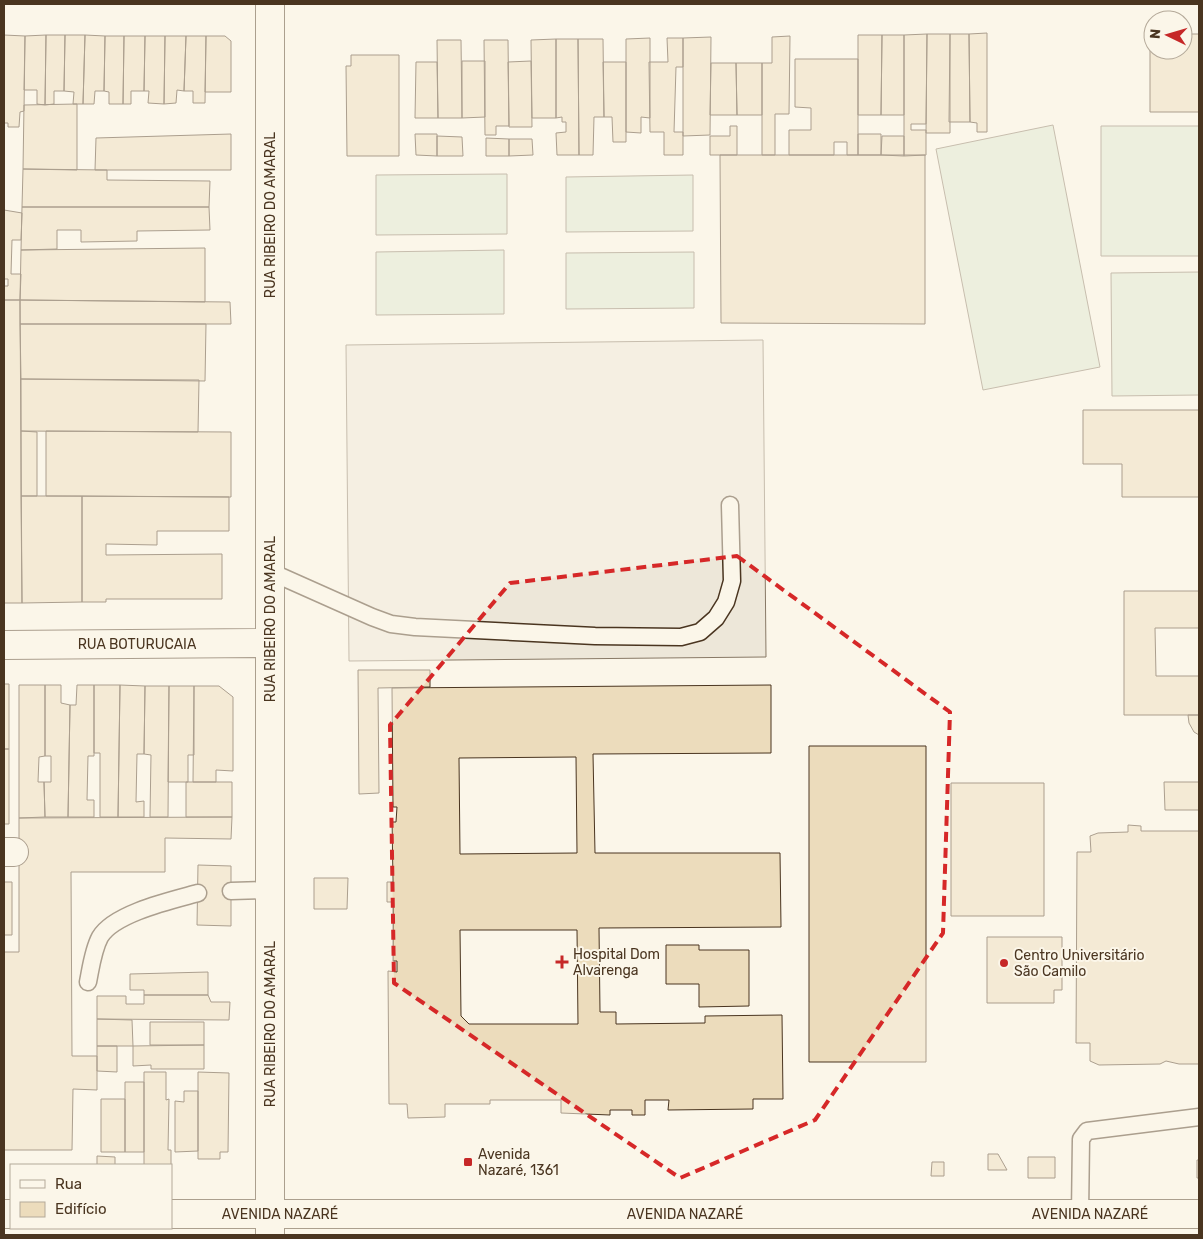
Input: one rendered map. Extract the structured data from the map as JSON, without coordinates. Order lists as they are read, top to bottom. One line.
{"streets":{"street":["RUA RIBEIRO DO AMARAL","RUA BOTURUCAIA","AVENIDA NAZARÉ"]},"crossings":[["RUA RIBEIRO DO AMARAL","RUA BOTURUCAIA"],["RUA RIBEIRO DO AMARAL","AVENIDA NAZARÉ"]],"places":{"health":["Hospital Dom Alvarenga"],"other":["Centro Universitário São Camilo"],"transit":["Avenida Nazaré, 1361"]},"legend":["Rua","Edifício"],"north":"left"}
